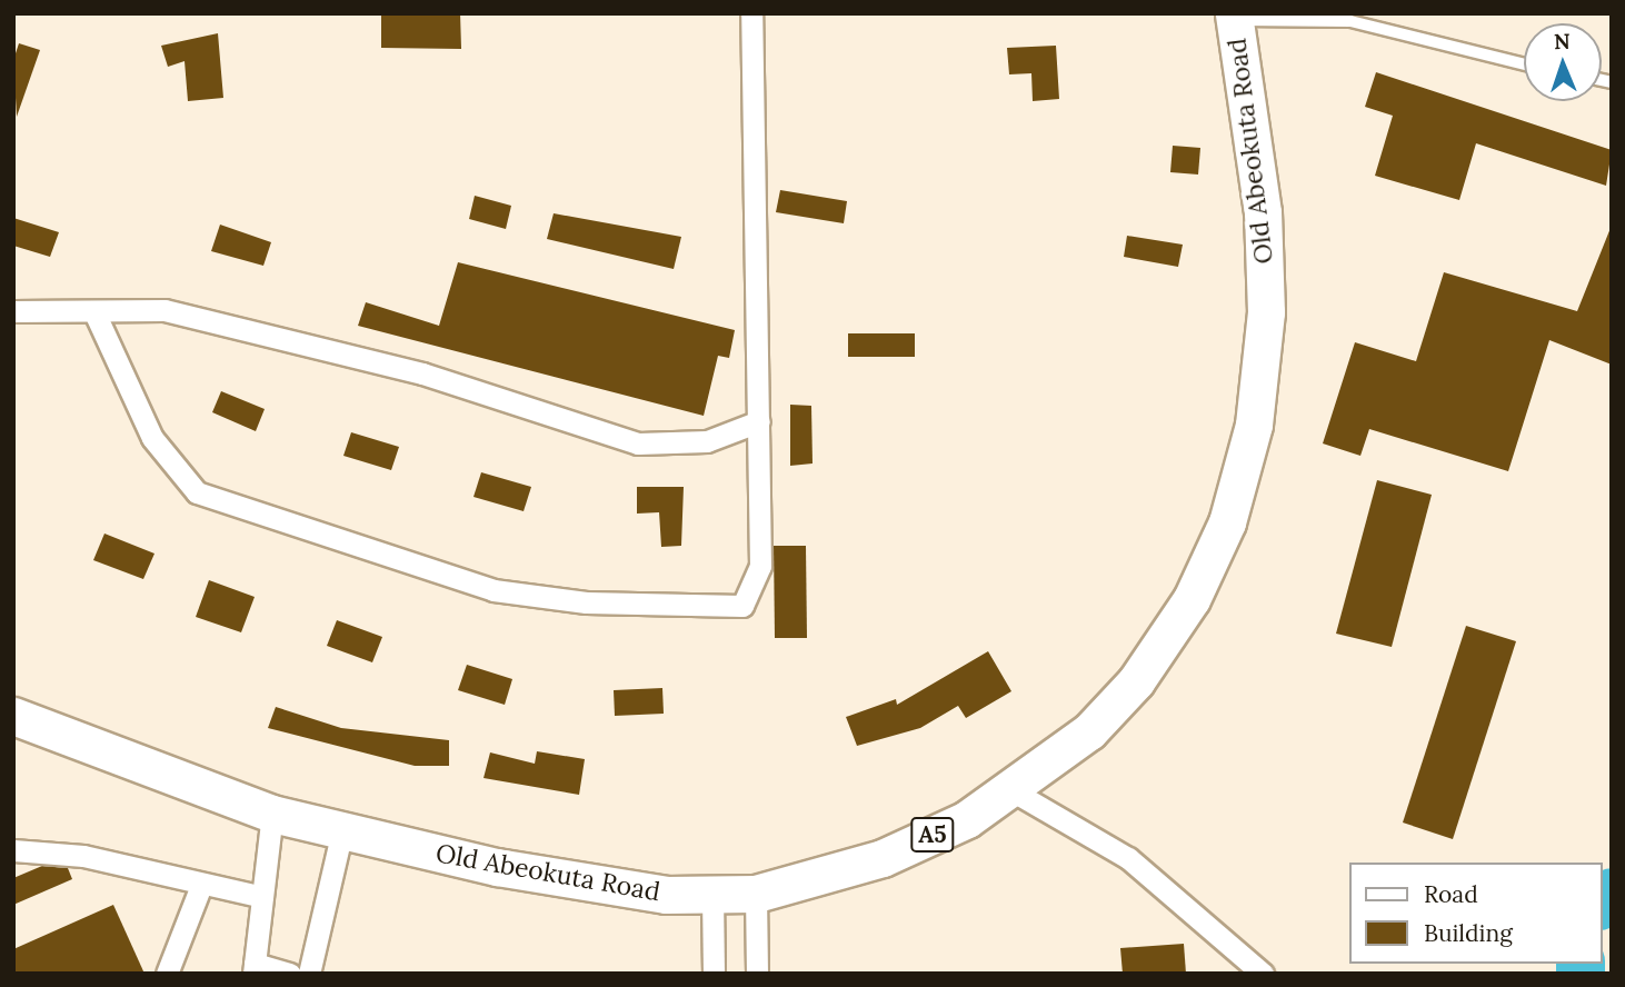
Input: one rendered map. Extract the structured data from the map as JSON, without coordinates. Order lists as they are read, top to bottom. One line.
{"streets":{"highway":["Old Abeokuta Road","A5"]},"legend":["Road","Building"],"north":"top"}
